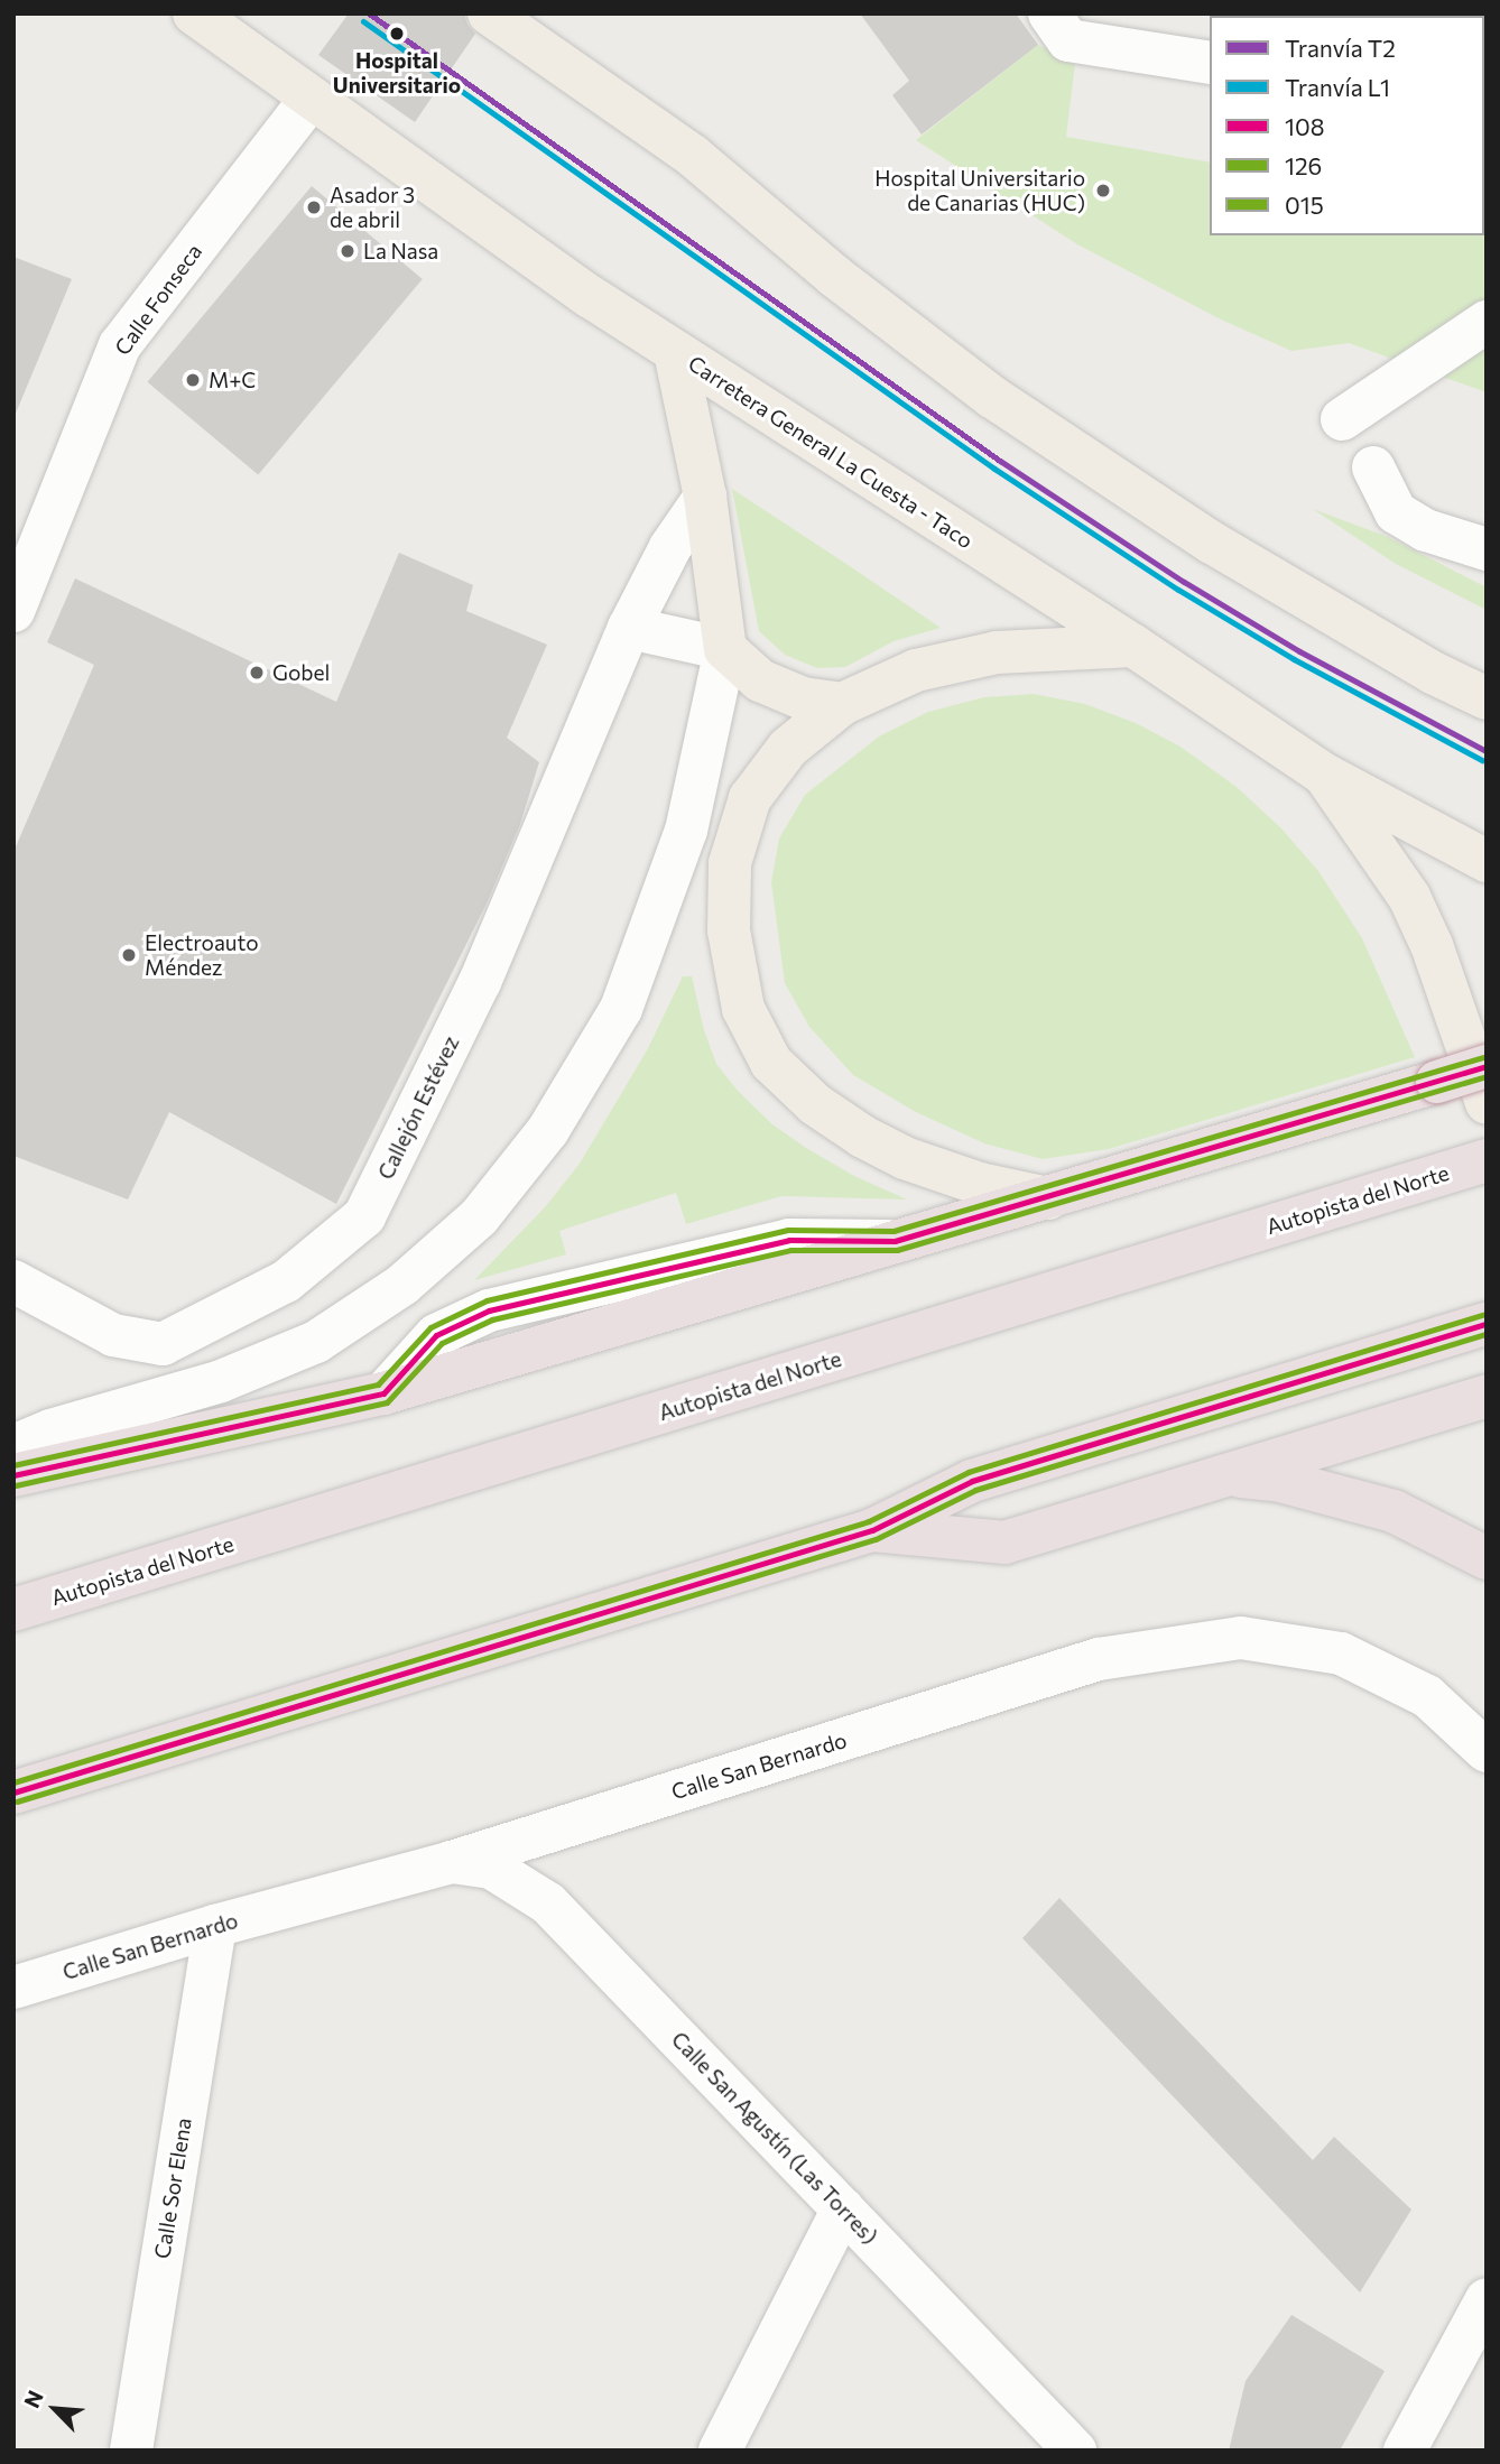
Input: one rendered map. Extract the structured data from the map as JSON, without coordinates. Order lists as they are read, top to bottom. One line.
{"streets":{"highway":["Autopista del Norte"],"main road":["Carretera General La Cuesta - Taco"],"street":["Calle Fonseca","Callejón Estévez","Calle San Bernardo","Calle San Agustín (Las Torres)","Calle Sor Elena"]},"crossings":[["Calle Fonseca","Carretera General La Cuesta - Taco"],["Calle San Bernardo","Calle San Agustín (Las Torres)"],["Calle San Bernardo","Calle Sor Elena"]],"places":["Hospital Universitario","Hospital Universitario de Canarias (HUC)","Asador 3 de abril","La Nasa","M+C","Gobel","Electroauto Méndez"],"lines":["tram line T2","tram line L1","transit line 015","transit line 108","transit line 126"],"legend":["Tranvía T2","Tranvía L1","108","126","015"],"north":"top left"}
